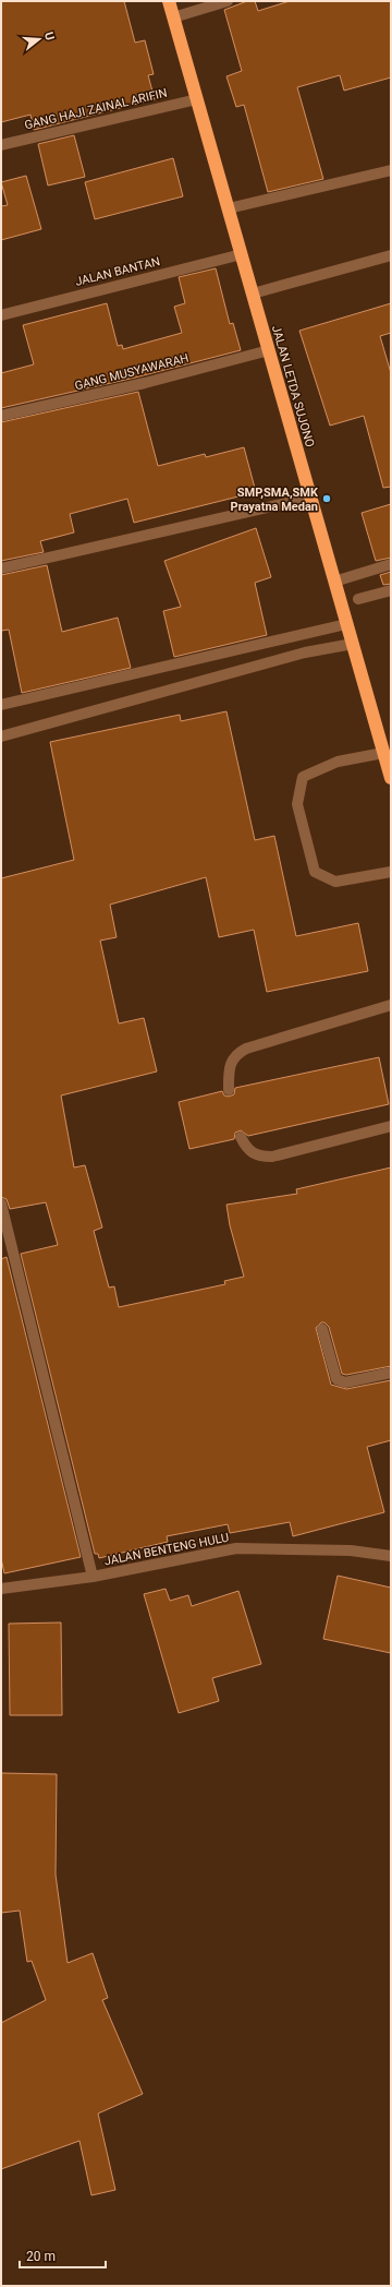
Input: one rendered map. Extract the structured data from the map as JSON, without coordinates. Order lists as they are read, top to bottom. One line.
{"streets":{"highway":["JALAN LETDA SUJONO"],"street":["GANG HAJI ZAINAL ARIFIN","JALAN BANTAN","GANG MUSYAWARAH","JALAN BENTENG HULU"]},"crossings":[["GANG HAJI ZAINAL ARIFIN","JALAN LETDA SUJONO"],["JALAN BANTAN","JALAN LETDA SUJONO"],["GANG MUSYAWARAH","JALAN LETDA SUJONO"]],"places":["SMP,SMA,SMK Prayatna Medan"],"scale_bar":"20 m","north":"right"}
